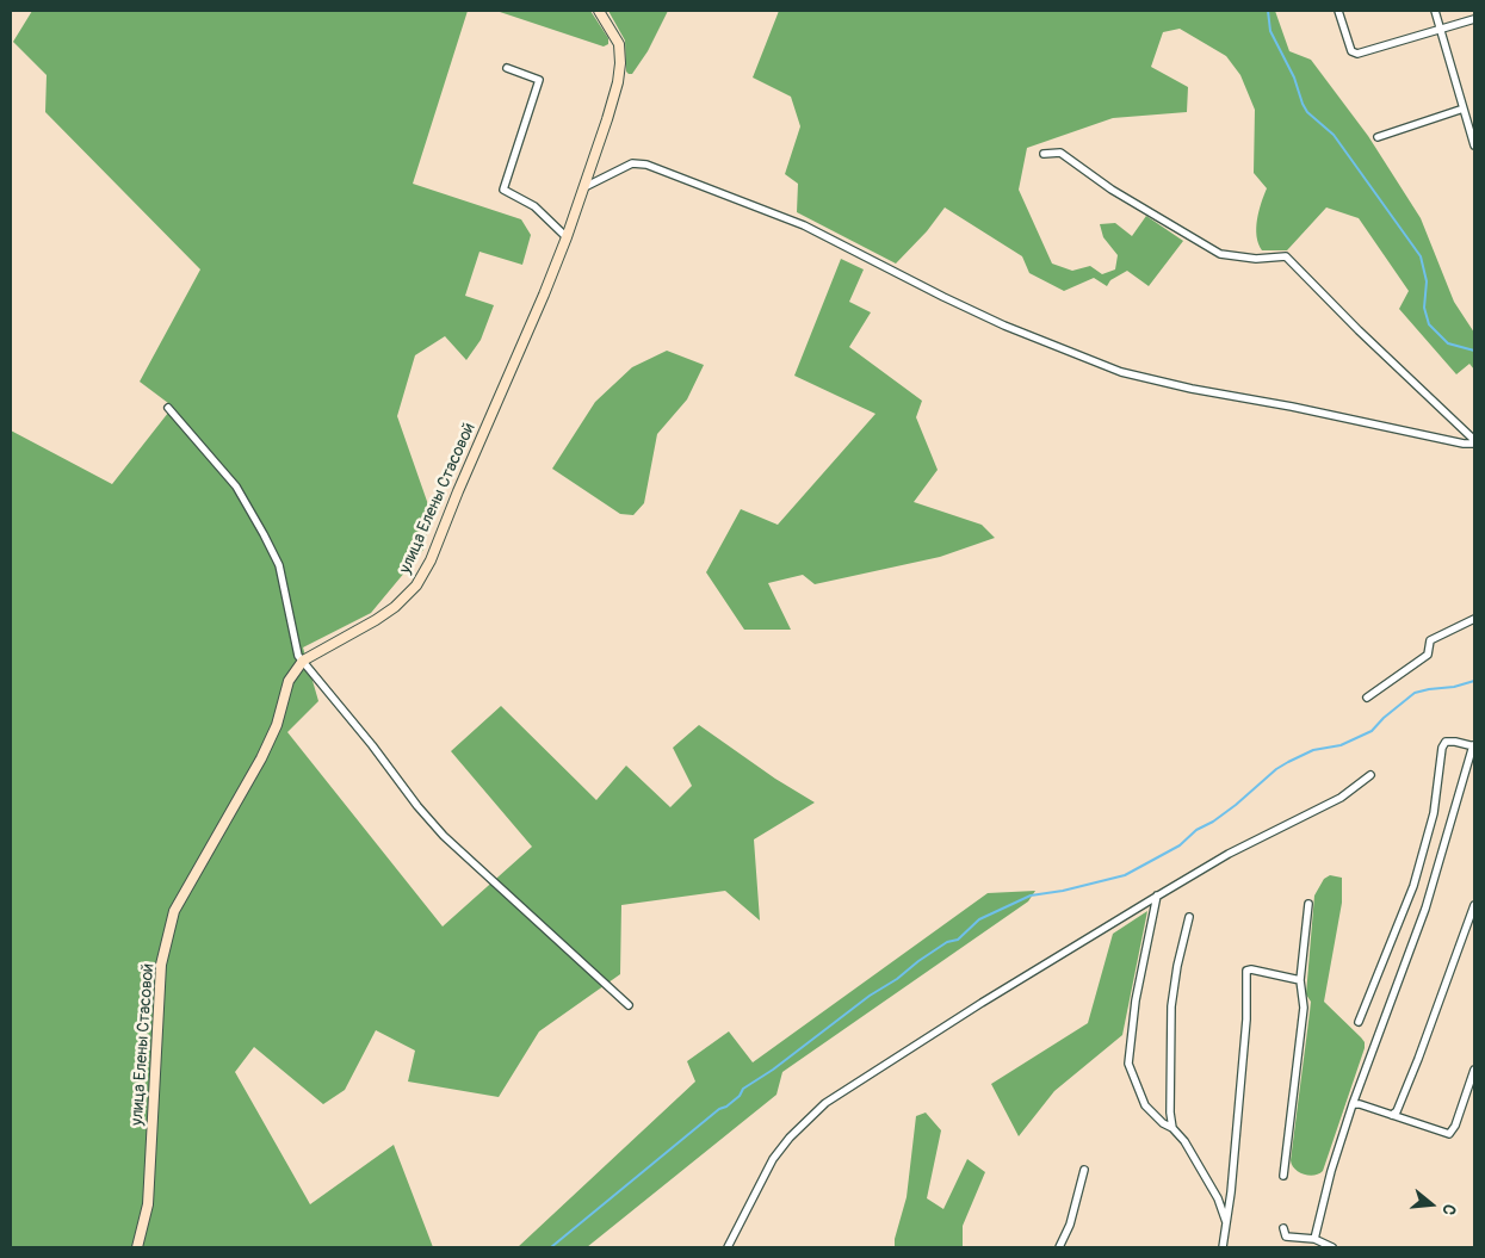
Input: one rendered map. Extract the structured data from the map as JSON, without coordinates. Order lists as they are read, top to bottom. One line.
{"streets":{"main road":["улица Елены Стасовой"]},"north":"right"}
